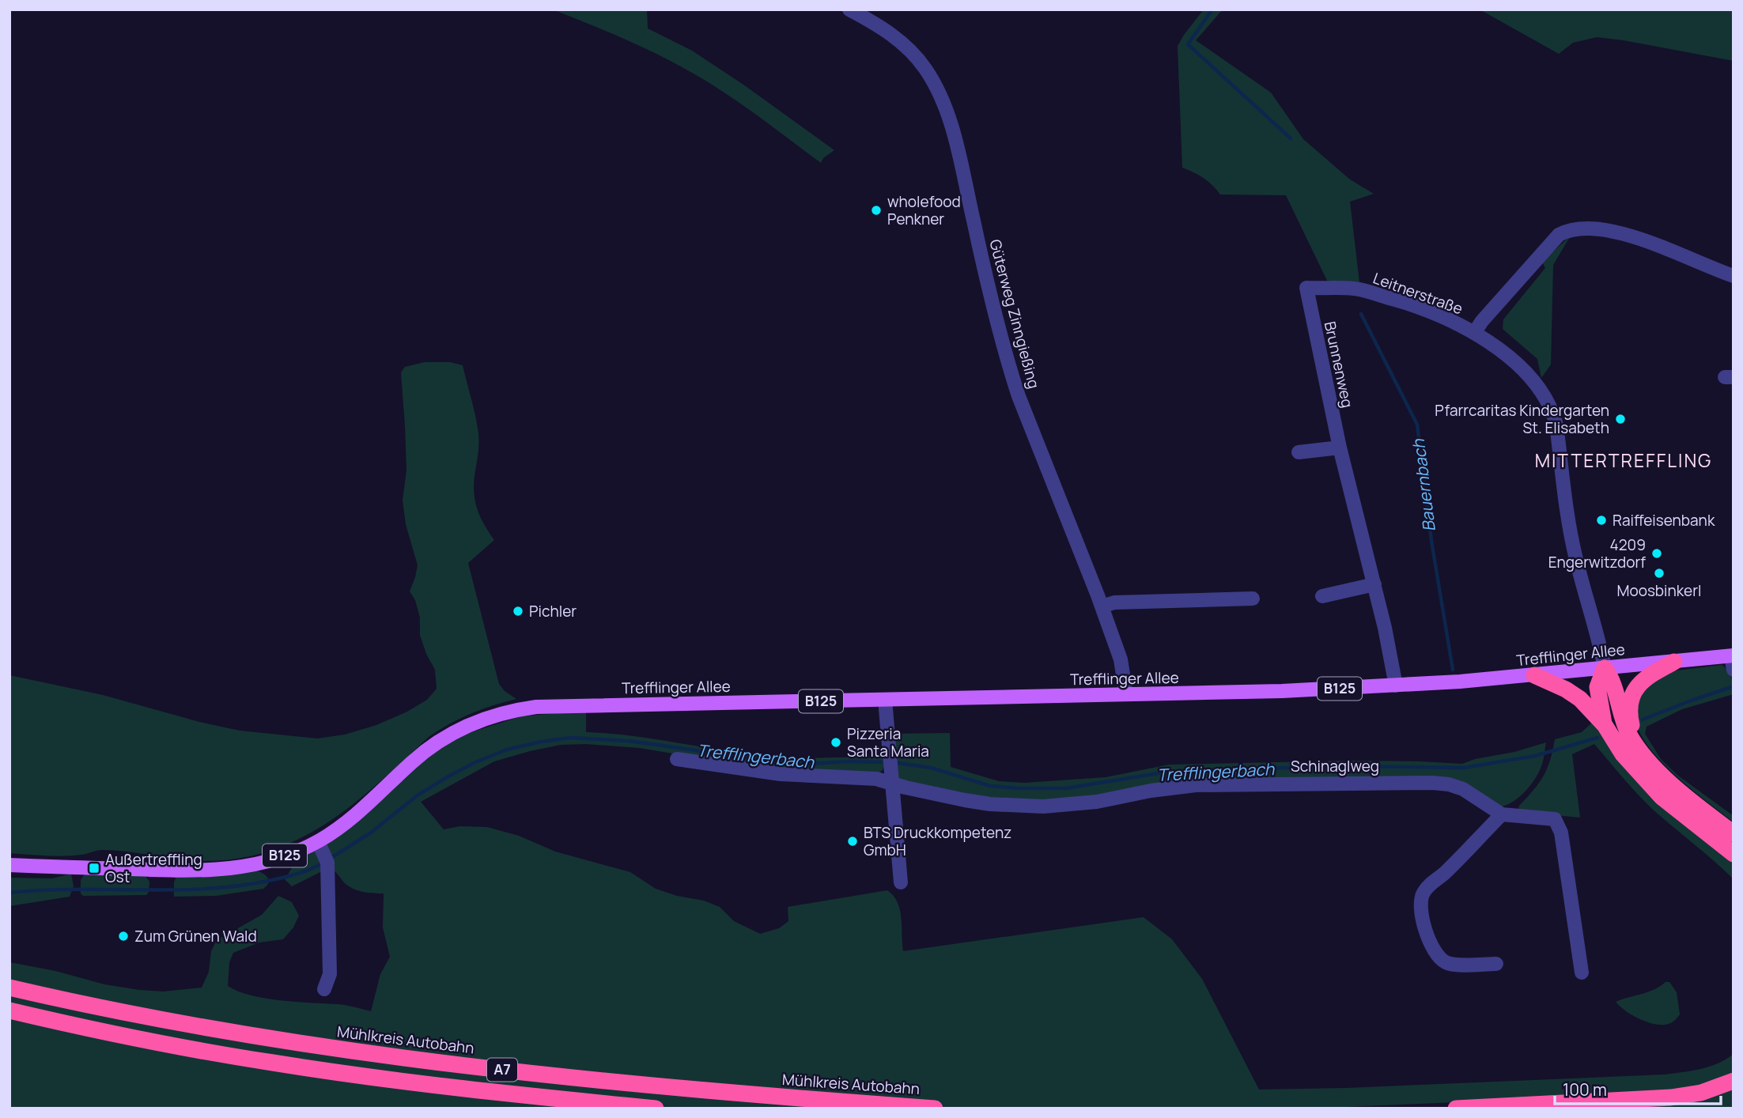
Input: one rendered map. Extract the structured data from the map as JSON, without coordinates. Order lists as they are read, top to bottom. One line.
{"streets":{"highway":["Mühlkreis Autobahn","A7"],"main road":["Trefflinger Allee","B125"],"street":["Leitnerstraße","Güterweg Zinngießing","Brunnenweg","Schinaglweg"]},"crossings":[["Leitnerstraße","Brunnenweg"],["Leitnerstraße","Trefflinger Allee"],["Güterweg Zinngießing","Trefflinger Allee"],["Brunnenweg","Trefflinger Allee"],["Trefflinger Allee","B125"]],"districts":["MITTERTREFFLING"],"water":["Bauernbach","Trefflingerbach"],"places":{"other":["wholefood Penkner","Pfarrcaritas Kindergarten St. Elisabeth","Raiffeisenbank","4209 Engerwitzdorf","Moosbinkerl","Pichler","Pizzeria Santa Maria","BTS Druckkompetenz GmbH","Zum Grünen Wald"],"transit":["Außertreffling Ost"]},"scale_bar":"100 m"}
